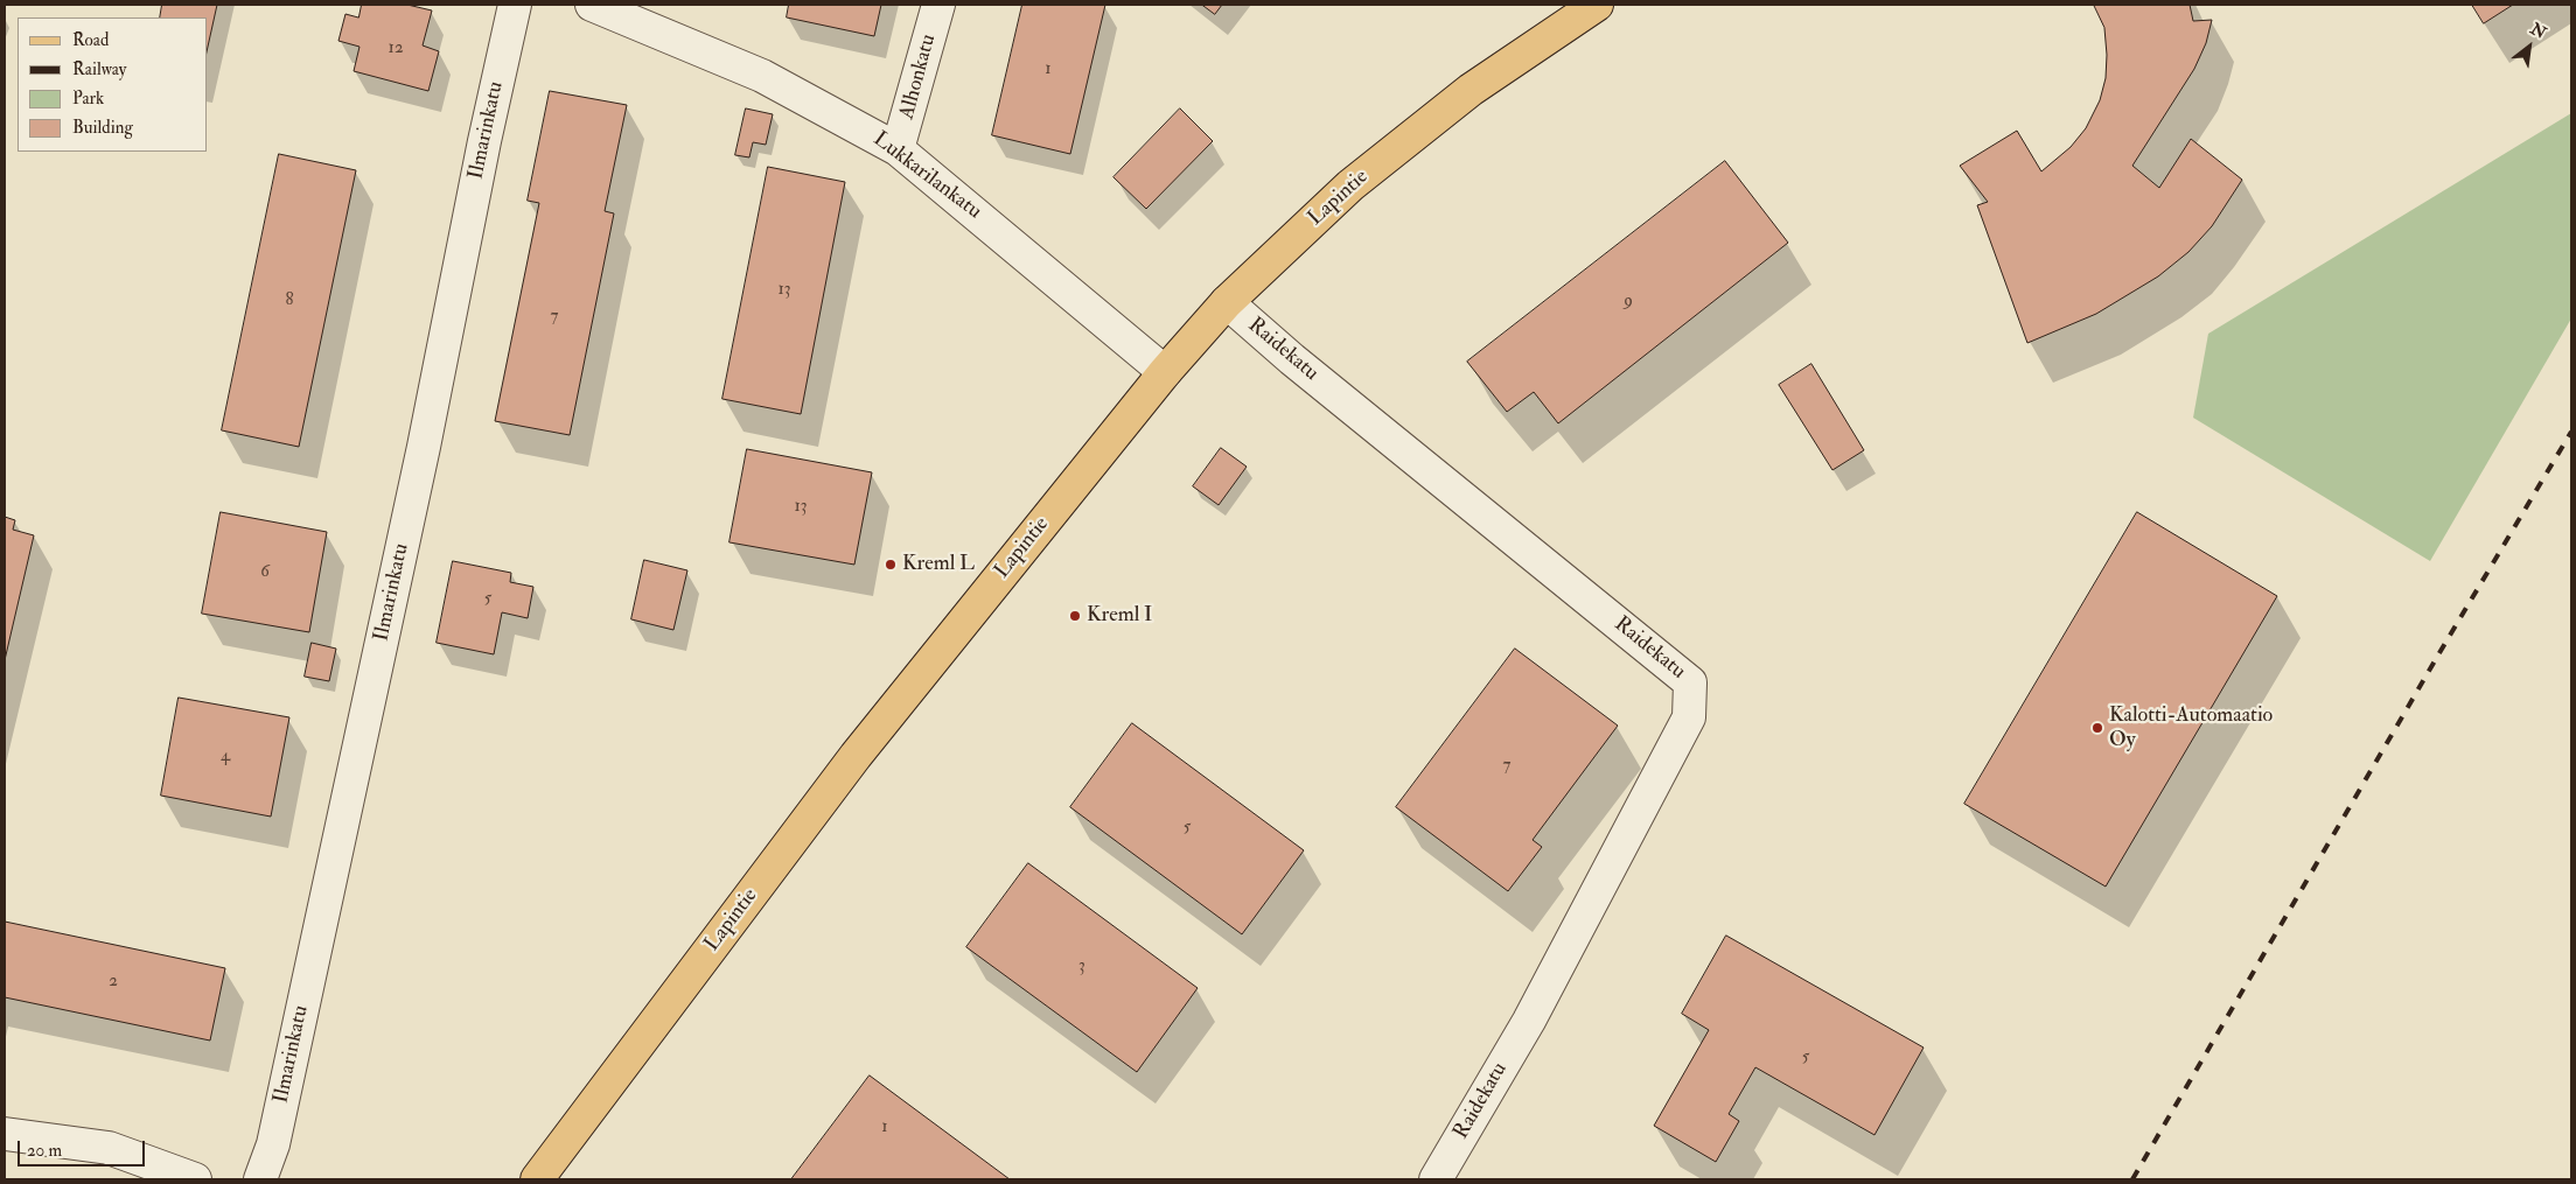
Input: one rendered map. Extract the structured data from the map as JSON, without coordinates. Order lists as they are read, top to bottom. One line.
{"streets":{"main road":["Lapintie"],"street":["Alhonkatu","Ilmarinkatu","Lukkarilankatu","Raidekatu"]},"crossings":[["Alhonkatu","Lukkarilankatu"],["Lukkarilankatu","Lapintie"],["Lapintie","Raidekatu"]],"places":["Kreml L","Kreml I","Kalotti-Automaatio Oy"],"house_numbers":["12","1","13","8","9","7","13","6","5","4","7","5","3","2","5","1"],"legend":["Road","Railway","Park","Building"],"scale_bar":"20 m","north":"top right"}
